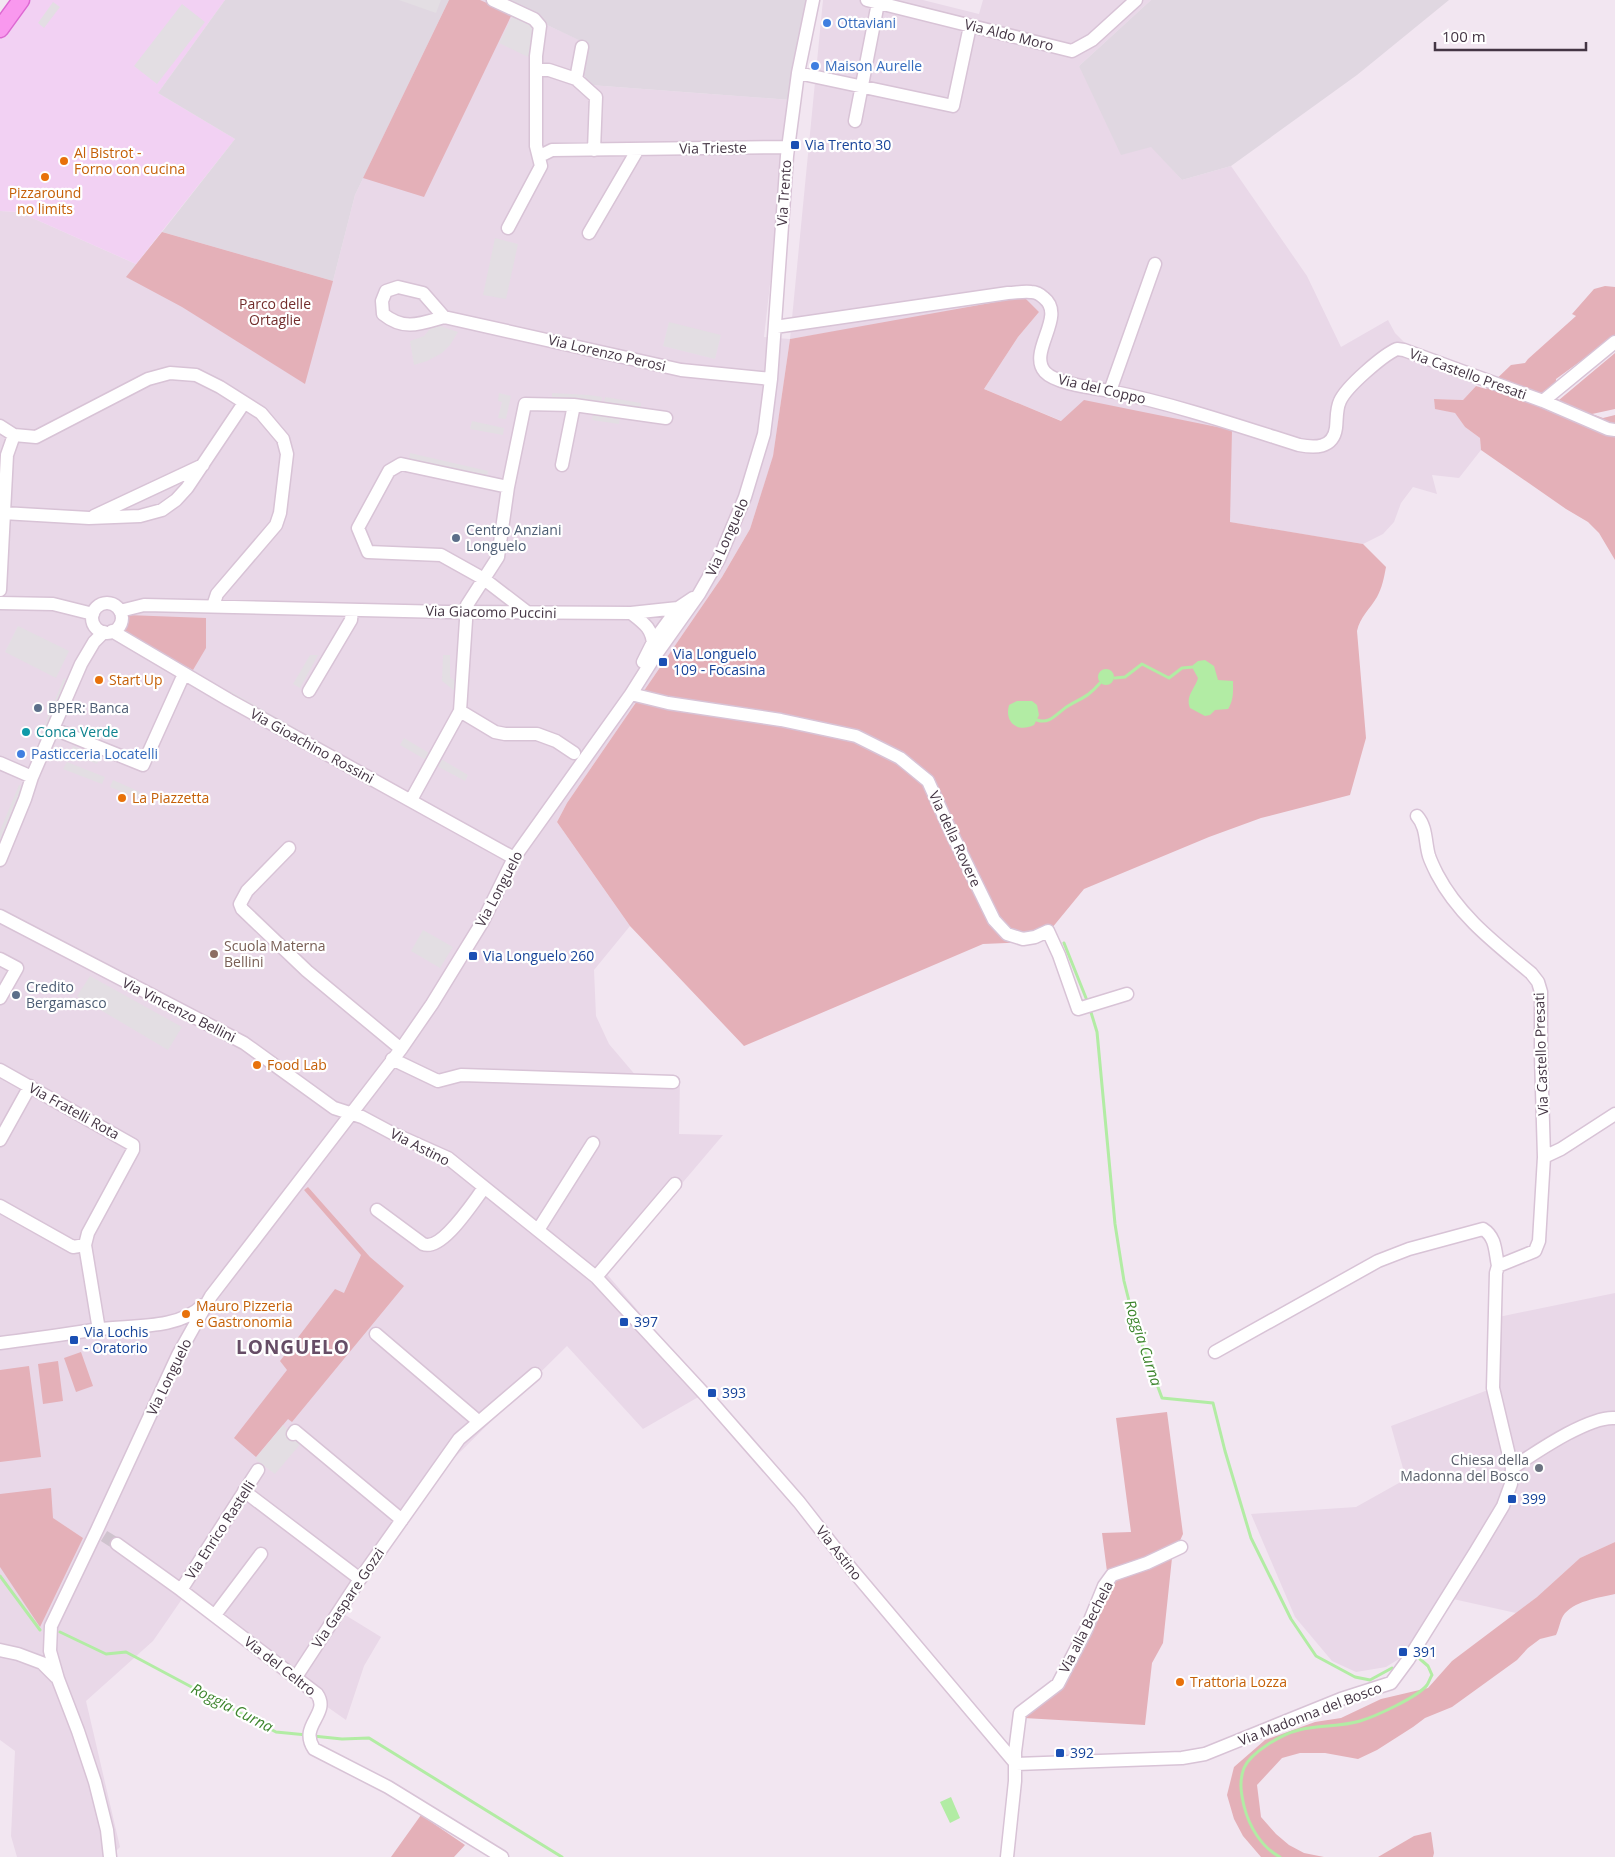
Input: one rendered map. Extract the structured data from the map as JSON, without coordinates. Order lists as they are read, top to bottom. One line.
{"streets":{"street":["Via Aldo Moro","Via Trieste","Via Trento","Via Lorenzo Perosi","Via Castello Presati","Via del Coppo","Via Longuelo","Via Giacomo Puccini","Via Gioachino Rossini","Via della Rovere","Via Vincenzo Bellini","Via Fratelli Rota","Via Astino","Via Enrico Rastelli","Via Gaspare Gozzi","Via alla Bechela","Via del Celtro","Via Madonna del Bosco"]},"crossings":[["Via Trieste","Via Trento"],["Via Trento","Via del Coppo"],["Via Trento","Via Longuelo"],["Via Lorenzo Perosi","Via Longuelo"],["Via Castello Presati","Via del Coppo"],["Via del Coppo","Via Longuelo"],["Via Longuelo","Via Giacomo Puccini"],["Via Longuelo","Via Gioachino Rossini"],["Via Longuelo","Via della Rovere"],["Via Longuelo","Via Vincenzo Bellini"],["Via Longuelo","Via Astino"],["Via Giacomo Puccini","Via Gioachino Rossini"],["Via Vincenzo Bellini","Via Astino"],["Via Astino","Via alla Bechela"],["Via Astino","Via Madonna del Bosco"],["Via Enrico Rastelli","Via del Celtro"],["Via Gaspare Gozzi","Via del Celtro"],["Via alla Bechela","Via Madonna del Bosco"]],"districts":["LONGUELO"],"water":["Roggia Curna"],"parks":["Parco delle Ortaglie"],"places":{"other":["Ottaviani","Maison Aurelle","Al Bistrot - Forno con cucina","Pizzaround no limits","Centro Anziani Longuelo","Start Up","BPER: Banca","Conca Verde","Pasticceria Locatelli","La Piazzetta","Scuola Materna Bellini","Credito Bergamasco","Food Lab","Mauro Pizzeria e Gastronomia","Chiesa della Madonna del Bosco","Trattoria Lozza"],"transit":["Via Trento 30","Via Longuelo 109 - Focasina","Via Longuelo 260","397","Via Lochis - Oratorio","393","399","391","392"]},"scale_bar":"100 m"}
